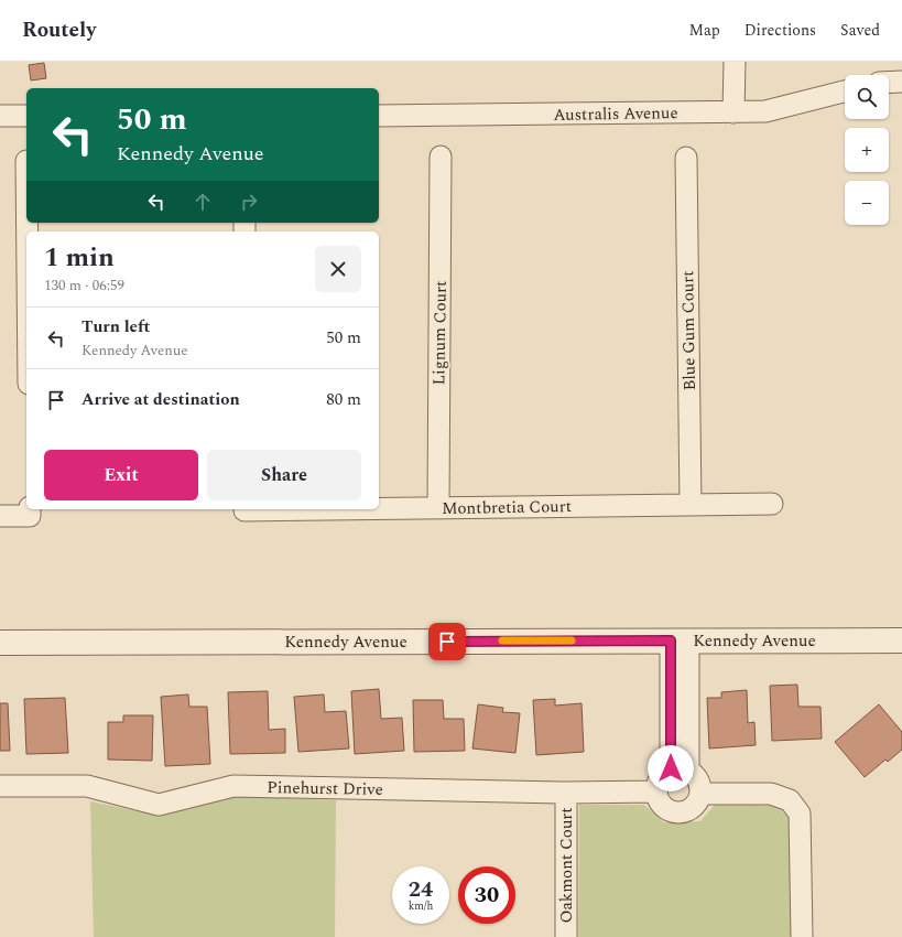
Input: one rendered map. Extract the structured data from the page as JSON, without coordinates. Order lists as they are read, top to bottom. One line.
{"streets":{"street":["Australis Avenue","Blue Gum Court","Lignum Court","Montbretia Court","Kennedy Avenue","Pinehurst Drive","Oakmont Court"]},"crossings":[["Blue Gum Court","Montbretia Court"],["Lignum Court","Montbretia Court"],["Pinehurst Drive","Oakmont Court"]],"page":{"header":"Routely","nav":["Map","Directions","Saved"],"map_buttons":["+","−"],"turn":["50 m","Kennedy Avenue"],"heading":["1 min","130 m · 06:59"],"list":[{"name":"Turn left","note":"Kennedy Avenue","value":"50 m"},{"name":"Arrive at destination","value":"80 m"}],"buttons":["Exit","Share"],"speed":"24 km/h","limit":"30"}}
